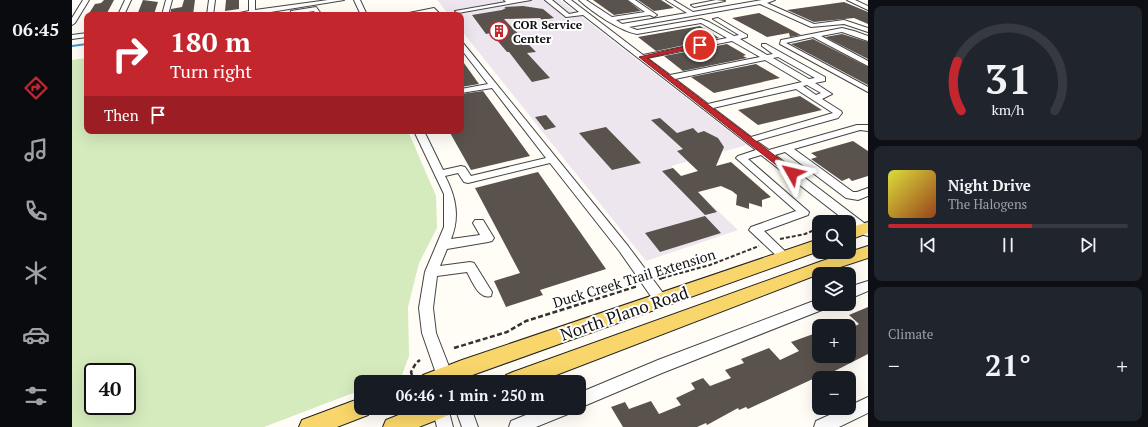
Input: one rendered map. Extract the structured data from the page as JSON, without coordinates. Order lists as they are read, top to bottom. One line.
{"streets":{"main road":["North Plano Road"],"path":["Duck Creek Trail Extension"]},"places":{"building":["COR Service Center"]},"page":{"tabs":"06:45","turn":["180 m","Turn right"],"then":"Then","song":["Night Drive","The Halogens"],"map_buttons":["+","−"],"tile":"Climate","heat":["−","21°","+"],"limit":"40","trip":"06:46 · 1 min · 250 m","gauge":["31","km/h"]}}
